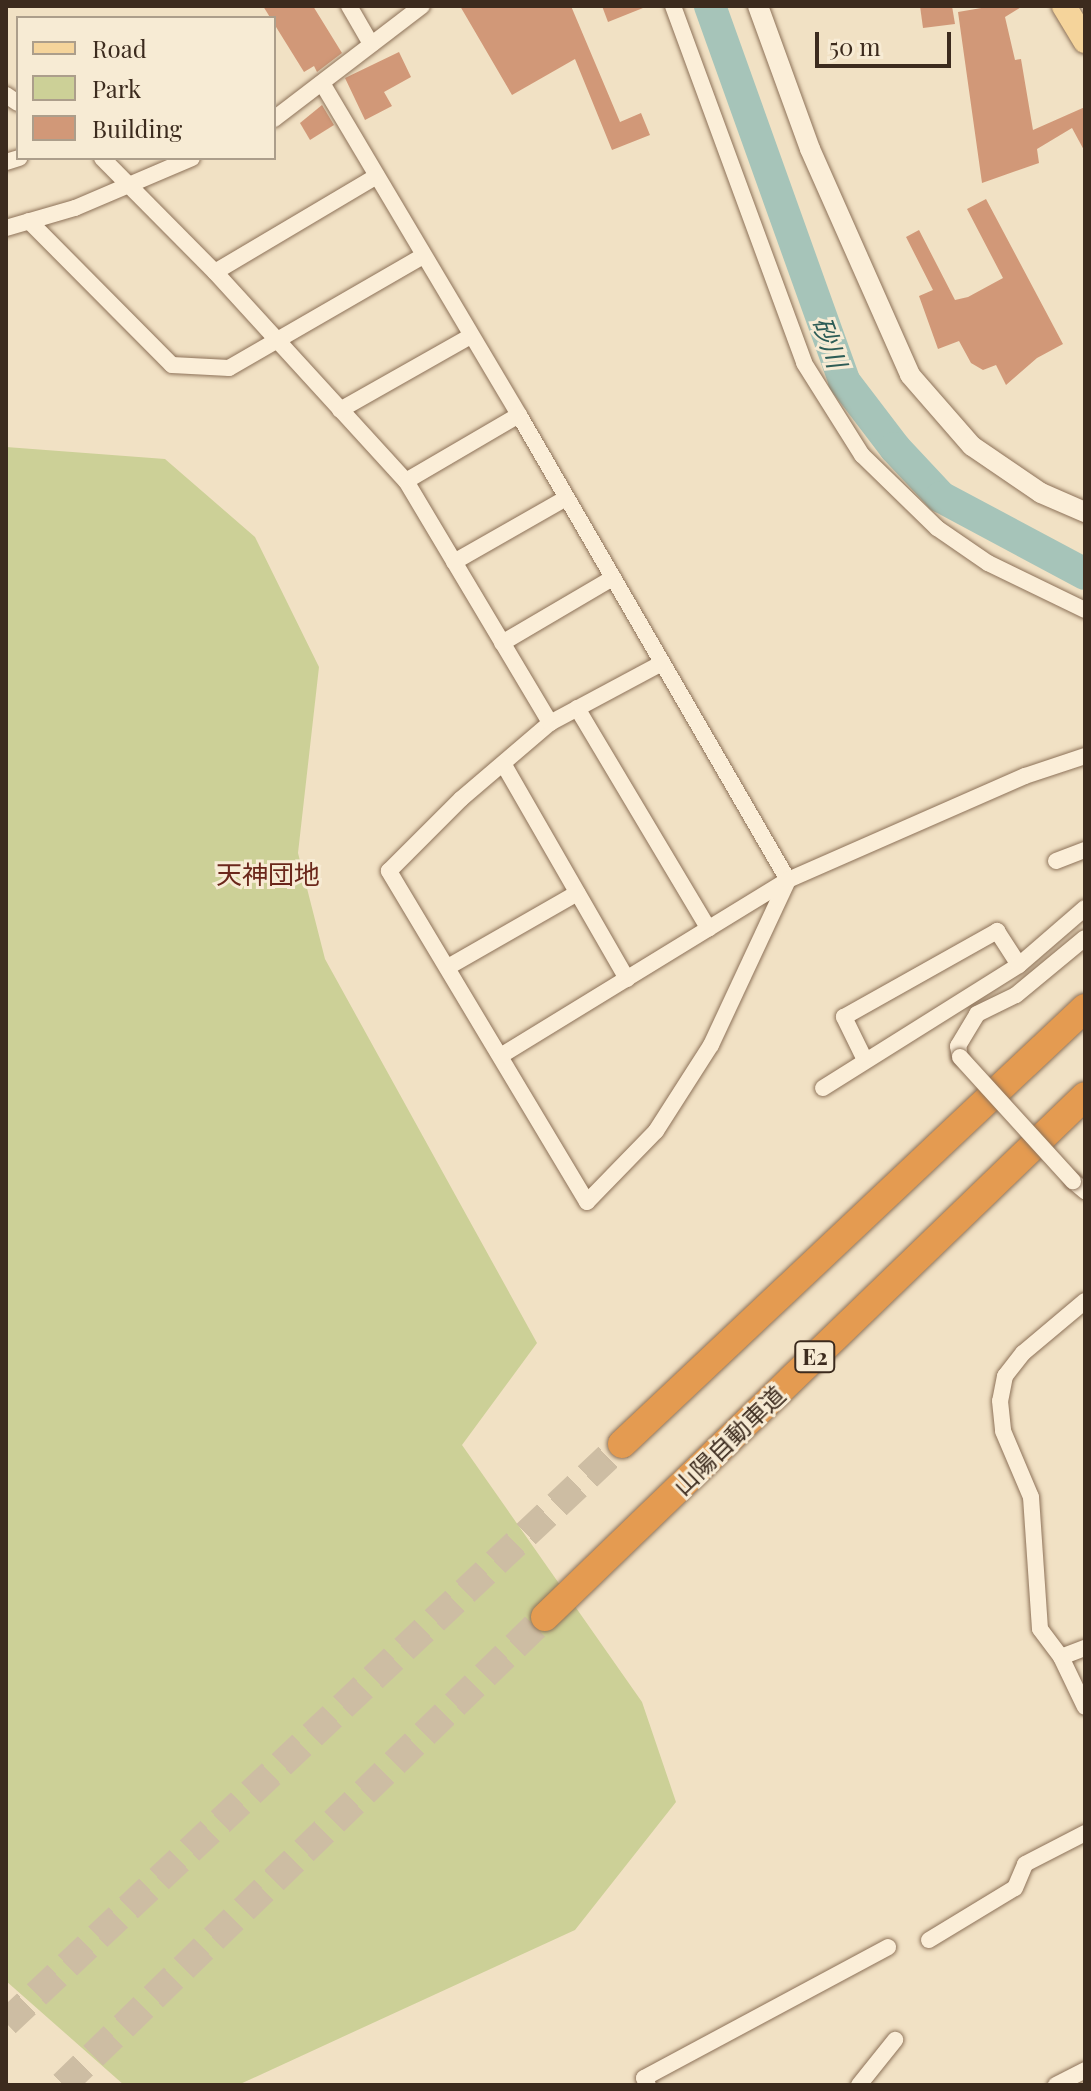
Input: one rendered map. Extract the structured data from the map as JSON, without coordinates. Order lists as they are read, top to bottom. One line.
{"streets":{"highway":["E2","山陽自動車道"]},"districts":["天神団地"],"water":["砂川"],"legend":["Road","Park","Building"],"scale_bar":"50 m"}
